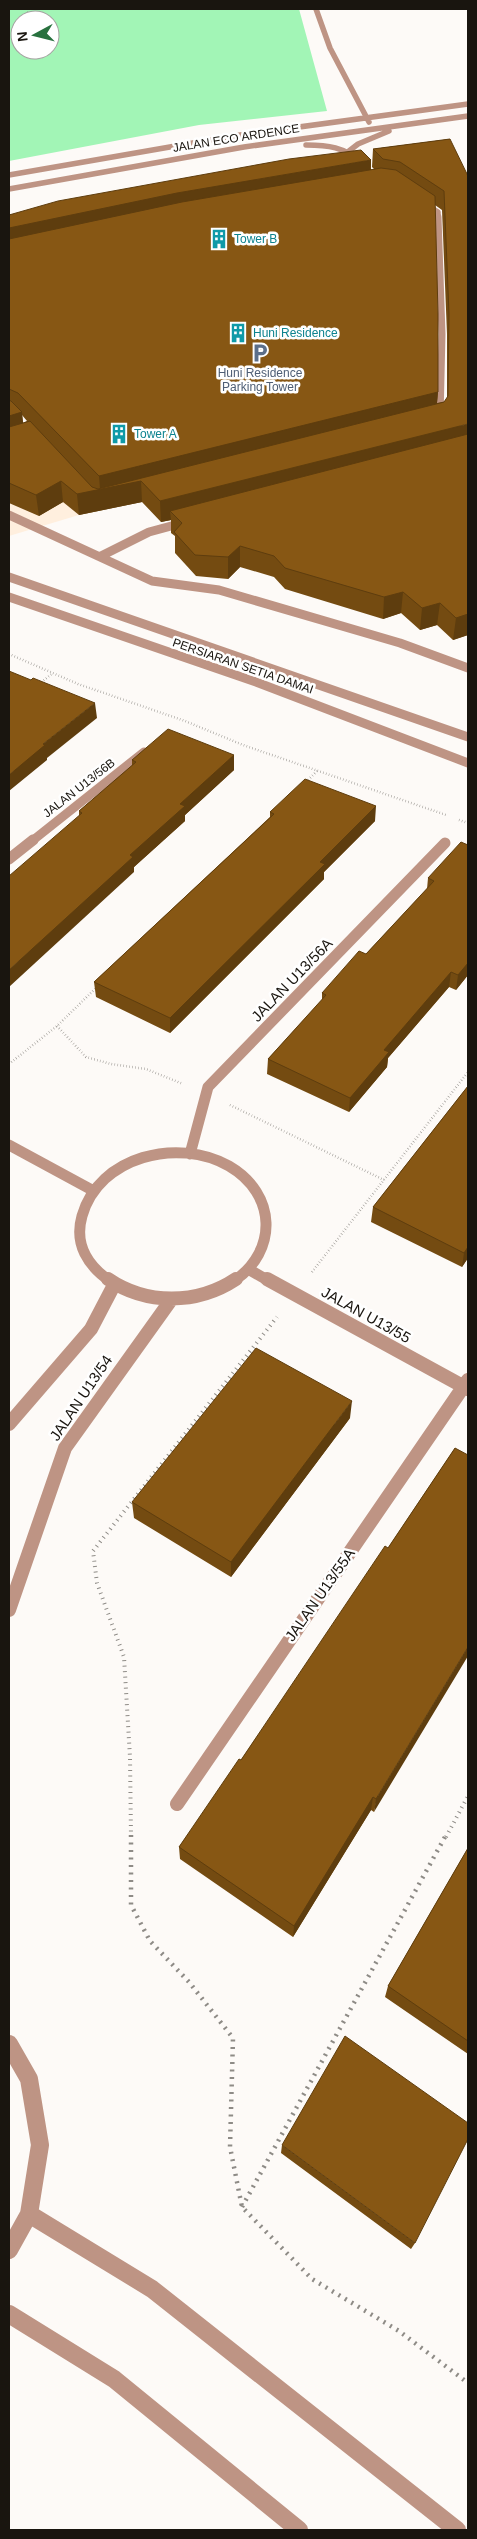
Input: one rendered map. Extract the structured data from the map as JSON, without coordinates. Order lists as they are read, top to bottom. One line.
{"streets":{"street":["JALAN ECO ARDENCE","PERSIARAN SETIA DAMAI","JALAN U13/56B","JALAN U13/56A","JALAN U13/55","JALAN U13/54","JALAN U13/55A"]},"crossings":[["JALAN U13/56A","JALAN U13/55"],["JALAN U13/56A","JALAN U13/54"],["JALAN U13/55","JALAN U13/54"],["JALAN U13/55","JALAN U13/55A"]],"places":{"building":["Tower B","Huni Residence","Tower A"],"parking":["Huni Residence Parking Tower"]},"north":"left"}
